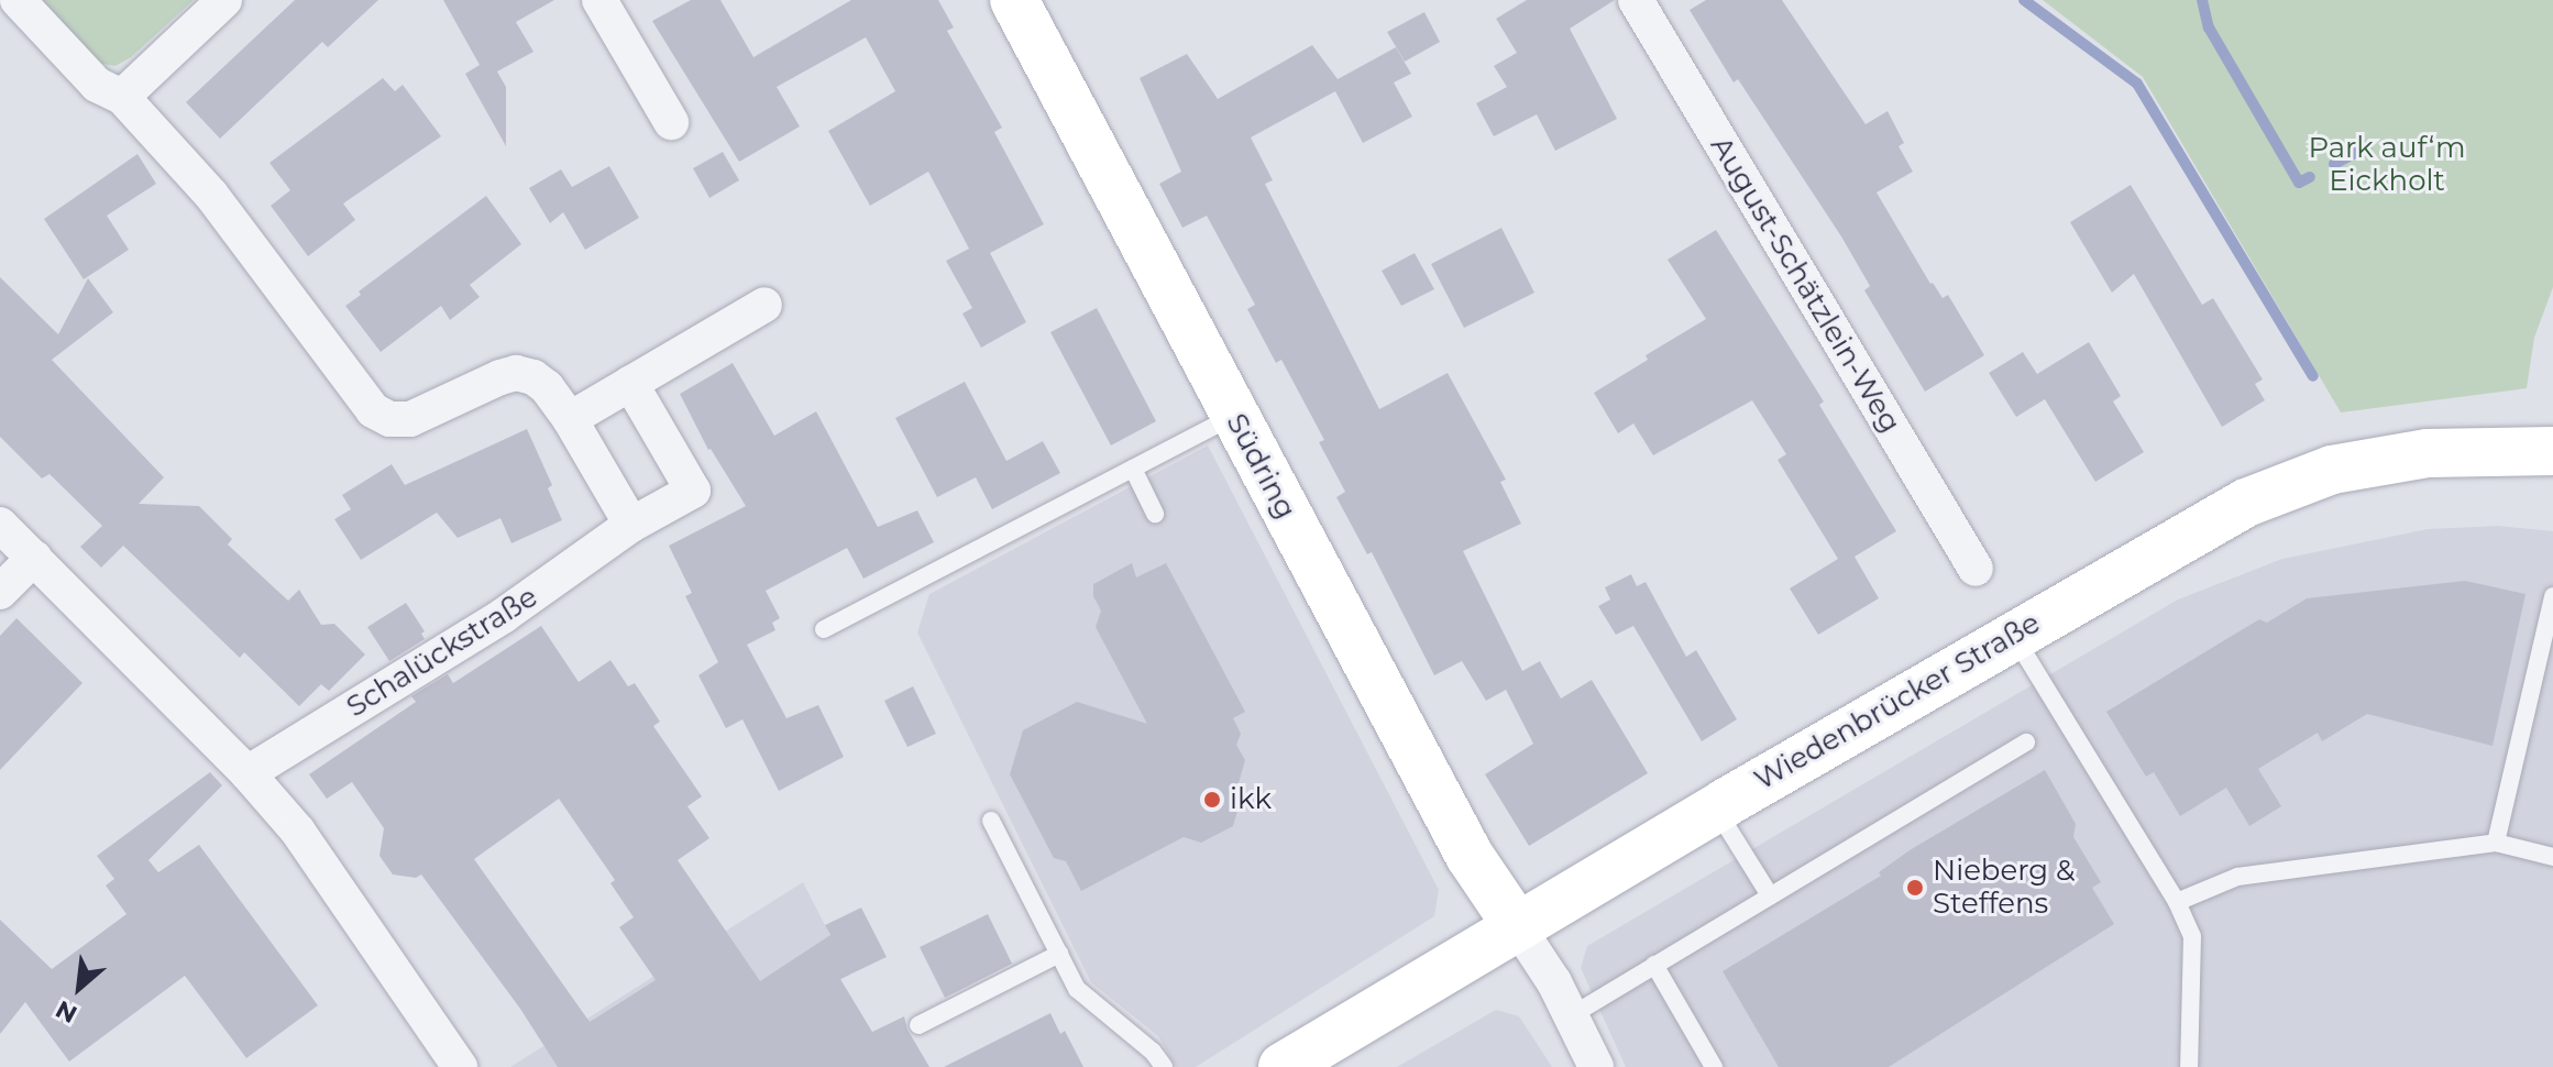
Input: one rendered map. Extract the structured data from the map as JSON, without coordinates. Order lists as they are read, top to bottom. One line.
{"streets":{"street":["August-Schätzlein-Weg","Südring","Schalückstraße","Wiedenbrücker Straße"]},"crossings":[["Südring","Wiedenbrücker Straße"]],"parks":["Park auf‘m Eickholt"],"places":["ikk","Nieberg & Steffens"],"north":"bottom left"}
